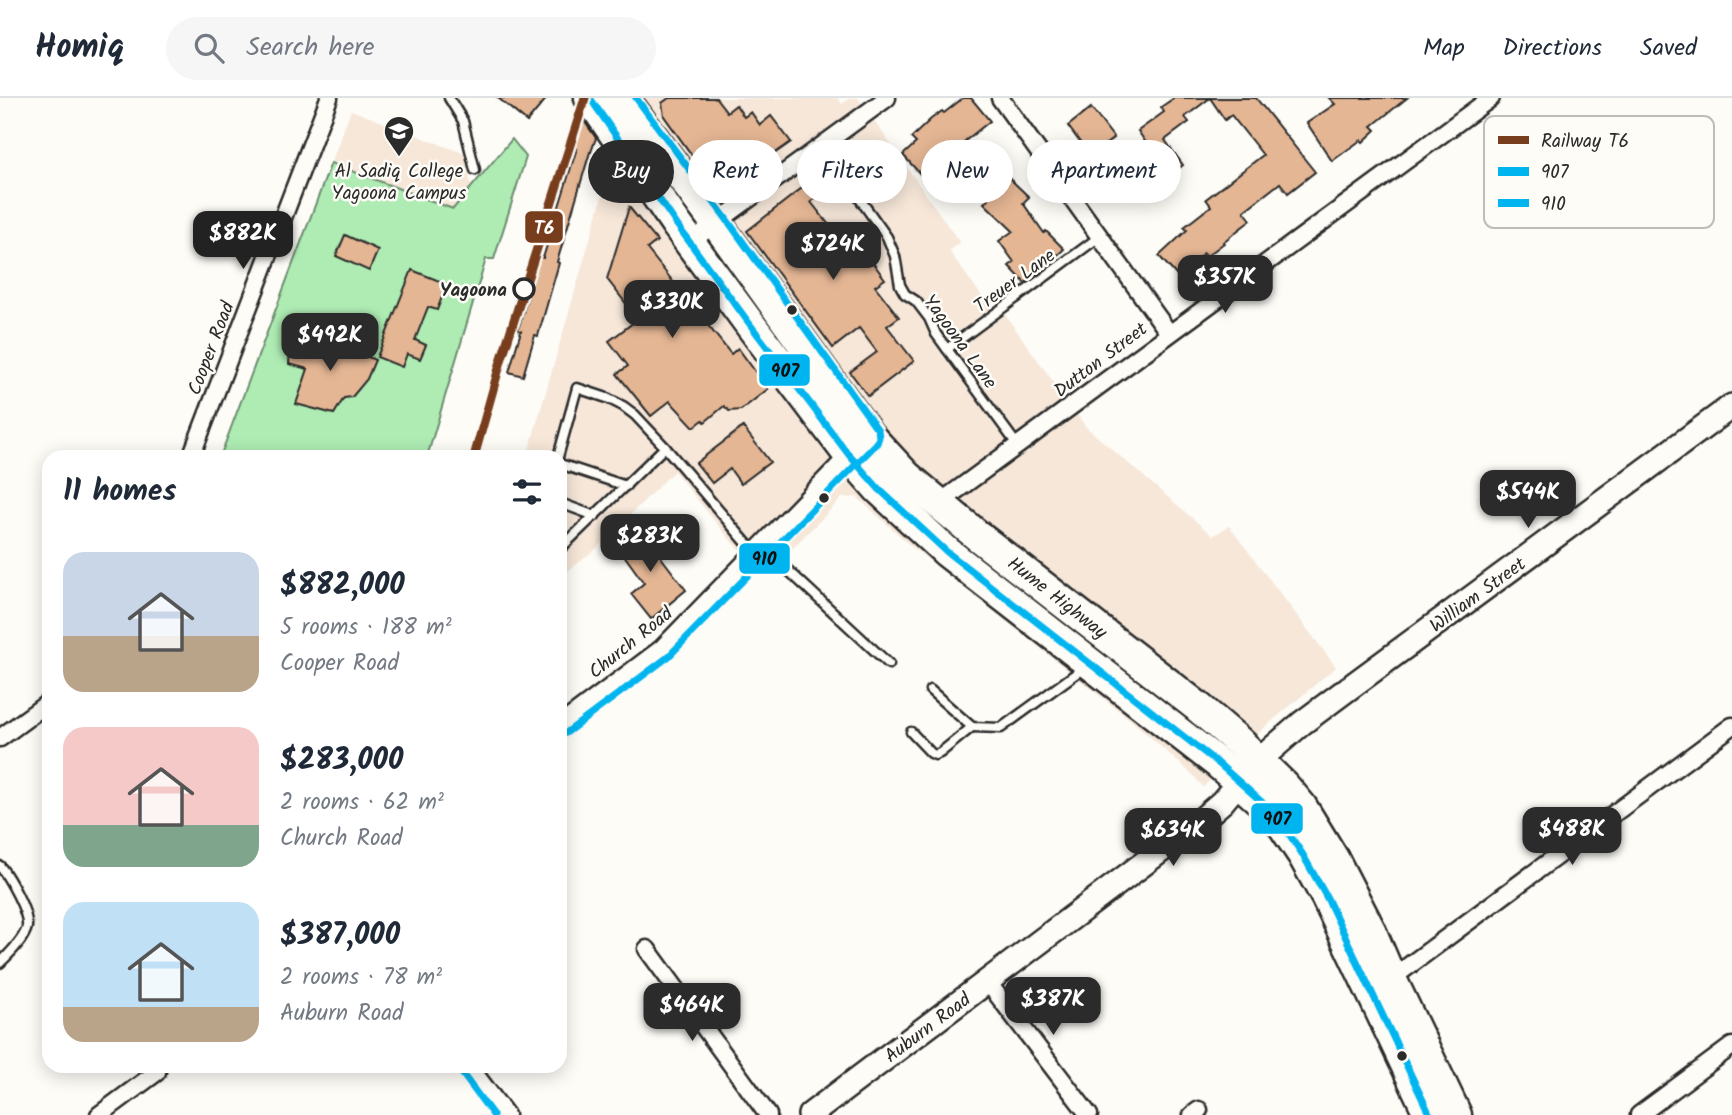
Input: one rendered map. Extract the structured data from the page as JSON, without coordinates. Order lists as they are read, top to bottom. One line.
{"streets":{"highway":["Hume Highway"],"street":["Cooper Road","Dutton Street","William Street","Church Road","Auburn Road"],"lane":["Treuer Lane","Yagoona Lane"]},"crossings":[["Treuer Lane","Yagoona Lane"],["Yagoona Lane","Dutton Street"],["Dutton Street","Hume Highway"],["William Street","Hume Highway"],["William Street","Auburn Road"],["Hume Highway","Church Road"],["Hume Highway","Auburn Road"]],"places":{"school or university":["Al Sadiq College Yagoona Campus"],"other":["Yagoona"]},"lines":["rail line T6","transit line 907","transit line 910"],"legend":["Railway T6","907","910"],"page":{"header":"Homiq","search":"Search here","nav":["Map","Directions","Saved"],"chip":["Buy","Rent","Filters","New","Apartment"],"price":["$882K","$724K","$357K","$330K","$492K","$544K","$283K","$488K","$634K","$387K","$464K"],"heading":"11 homes","list":[{"name":"$882,000","note":"5 rooms · 188 m² · Cooper Road"},{"name":"$283,000","note":"2 rooms · 62 m² · Church Road"},{"name":"$387,000","note":"2 rooms · 78 m² · Auburn Road"}]}}
